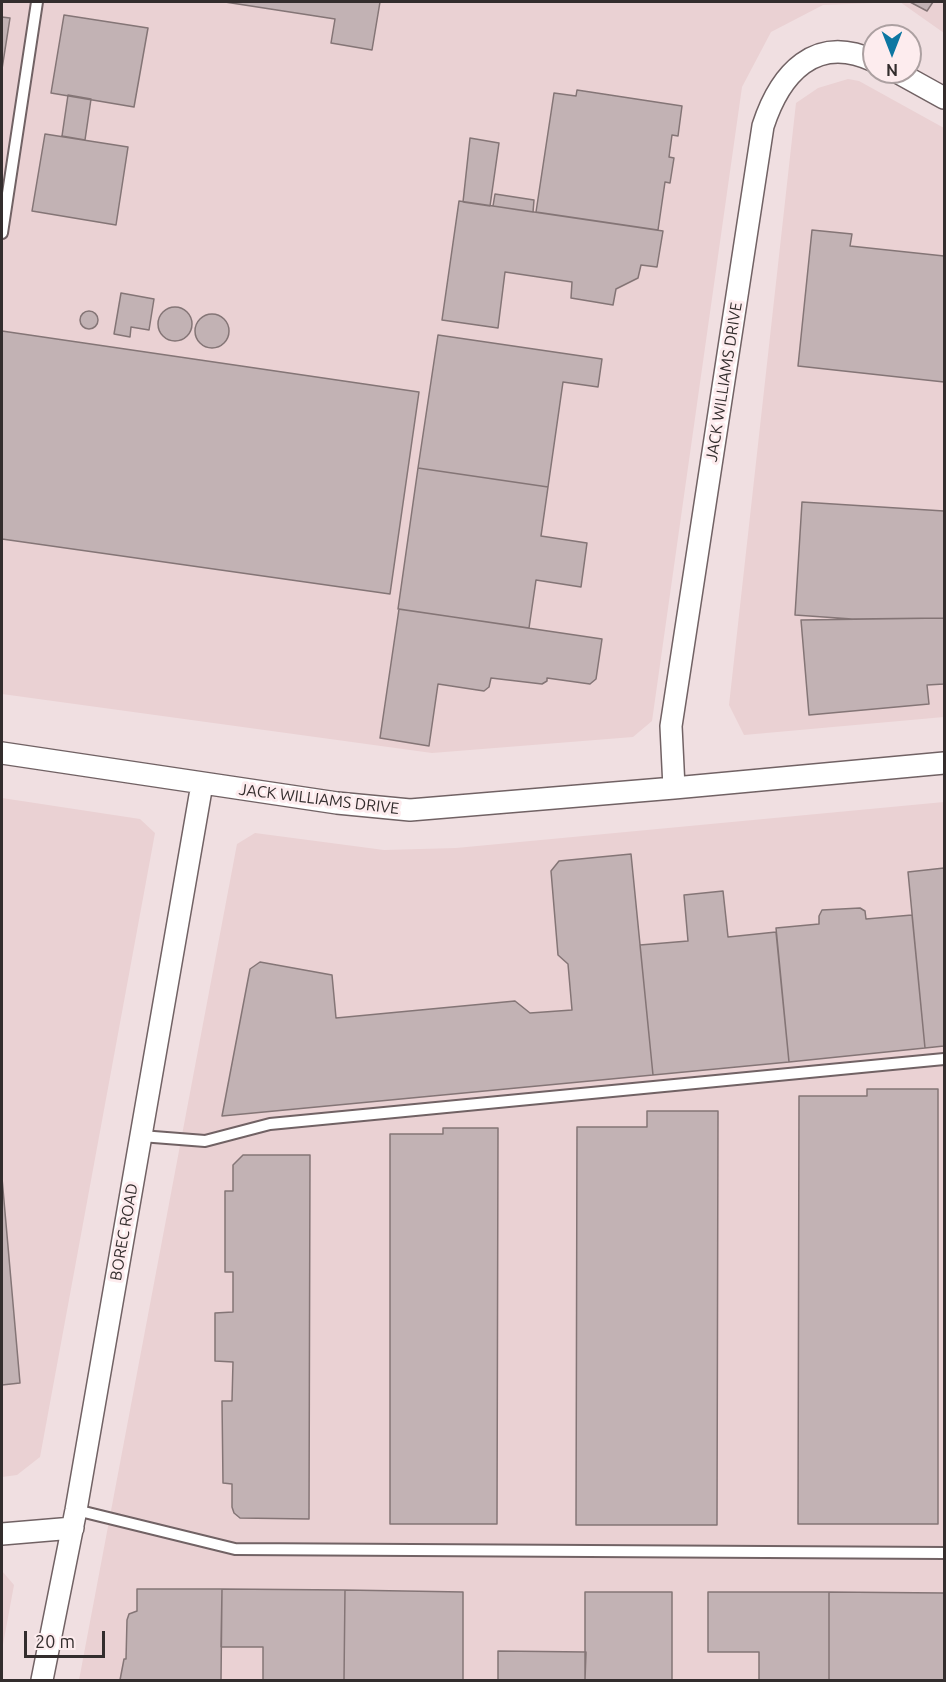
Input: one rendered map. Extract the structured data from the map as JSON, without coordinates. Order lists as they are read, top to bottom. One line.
{"streets":{"street":["JACK WILLIAMS DRIVE","BOREC ROAD"]},"crossings":[["JACK WILLIAMS DRIVE","BOREC ROAD"]],"scale_bar":"20 m","north":"bottom"}
